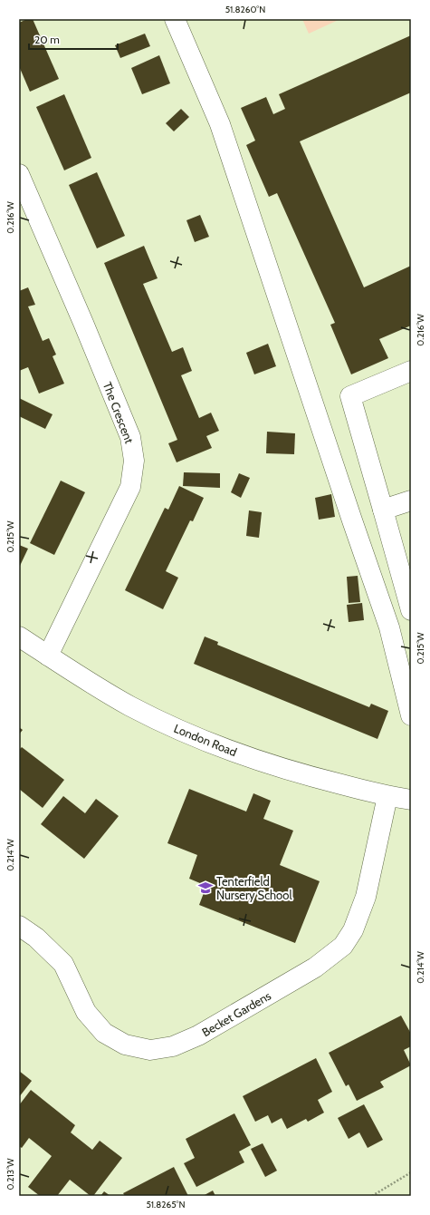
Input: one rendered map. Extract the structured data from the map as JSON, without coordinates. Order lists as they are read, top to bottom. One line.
{"streets":{"street":["The Crescent","London Road","Becket Gardens"]},"crossings":[["The Crescent","London Road"],["London Road","Becket Gardens"]],"places":{"school or university":["Tenterfield Nursery School"]},"scale_bar":"20 m","coordinates":["51.8260°N","0.216°W","0.215°W","0.214°W","0.213°W","51.8265°N"]}
